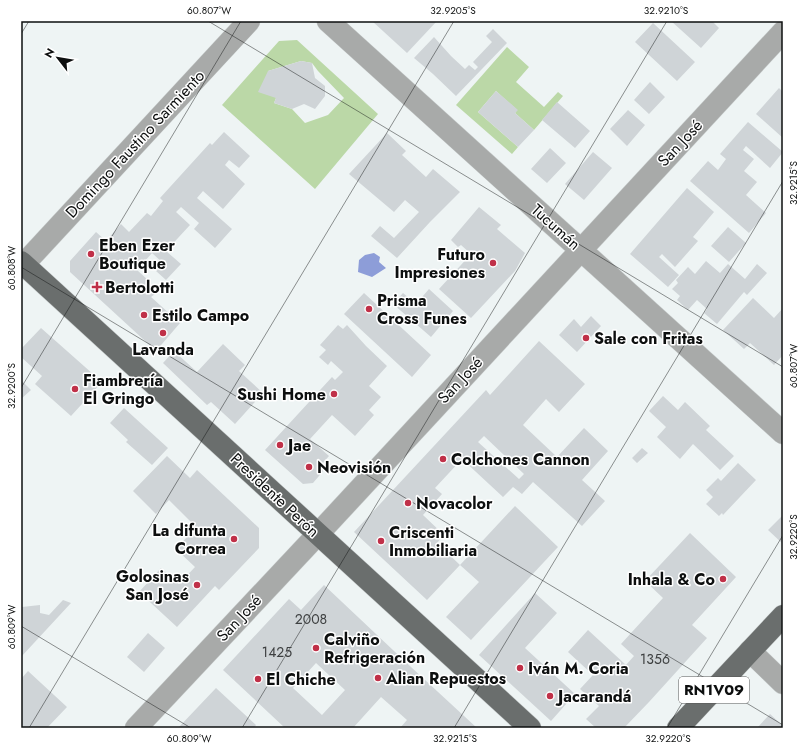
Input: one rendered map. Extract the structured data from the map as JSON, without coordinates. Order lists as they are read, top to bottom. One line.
{"streets":{"main road":["Presidente Perón","RN1V09"],"street":["San José","Domingo Faustino Sarmiento","Tucumán"]},"crossings":[["San José","Tucumán"],["San José","Presidente Perón"],["Domingo Faustino Sarmiento","Presidente Perón"]],"places":{"other":["Eben Ezer Boutique","Futuro Impresiones","Prisma Cross Funes","Estilo Campo","Lavanda","Sale con Fritas","Fiambrería El Gringo","Sushi Home","Jae","Colchones Cannon","Neovisión","Novacolor","La difunta Correa","Criscenti Inmobiliaria","Inhala & Co","Golosinas San José","Calviño Refrigeración","Iván M. Coria","Alian Repuestos","El Chiche","Jacarandá"],"health":["Bertolotti"]},"house_numbers":["2008","1425","1356"],"north":"top left","coordinates":["60.807°W","32.9205°S","32.9210°S","32.9215°S","60.808°W","32.9200°S","32.9220°S","60.809°W"]}
